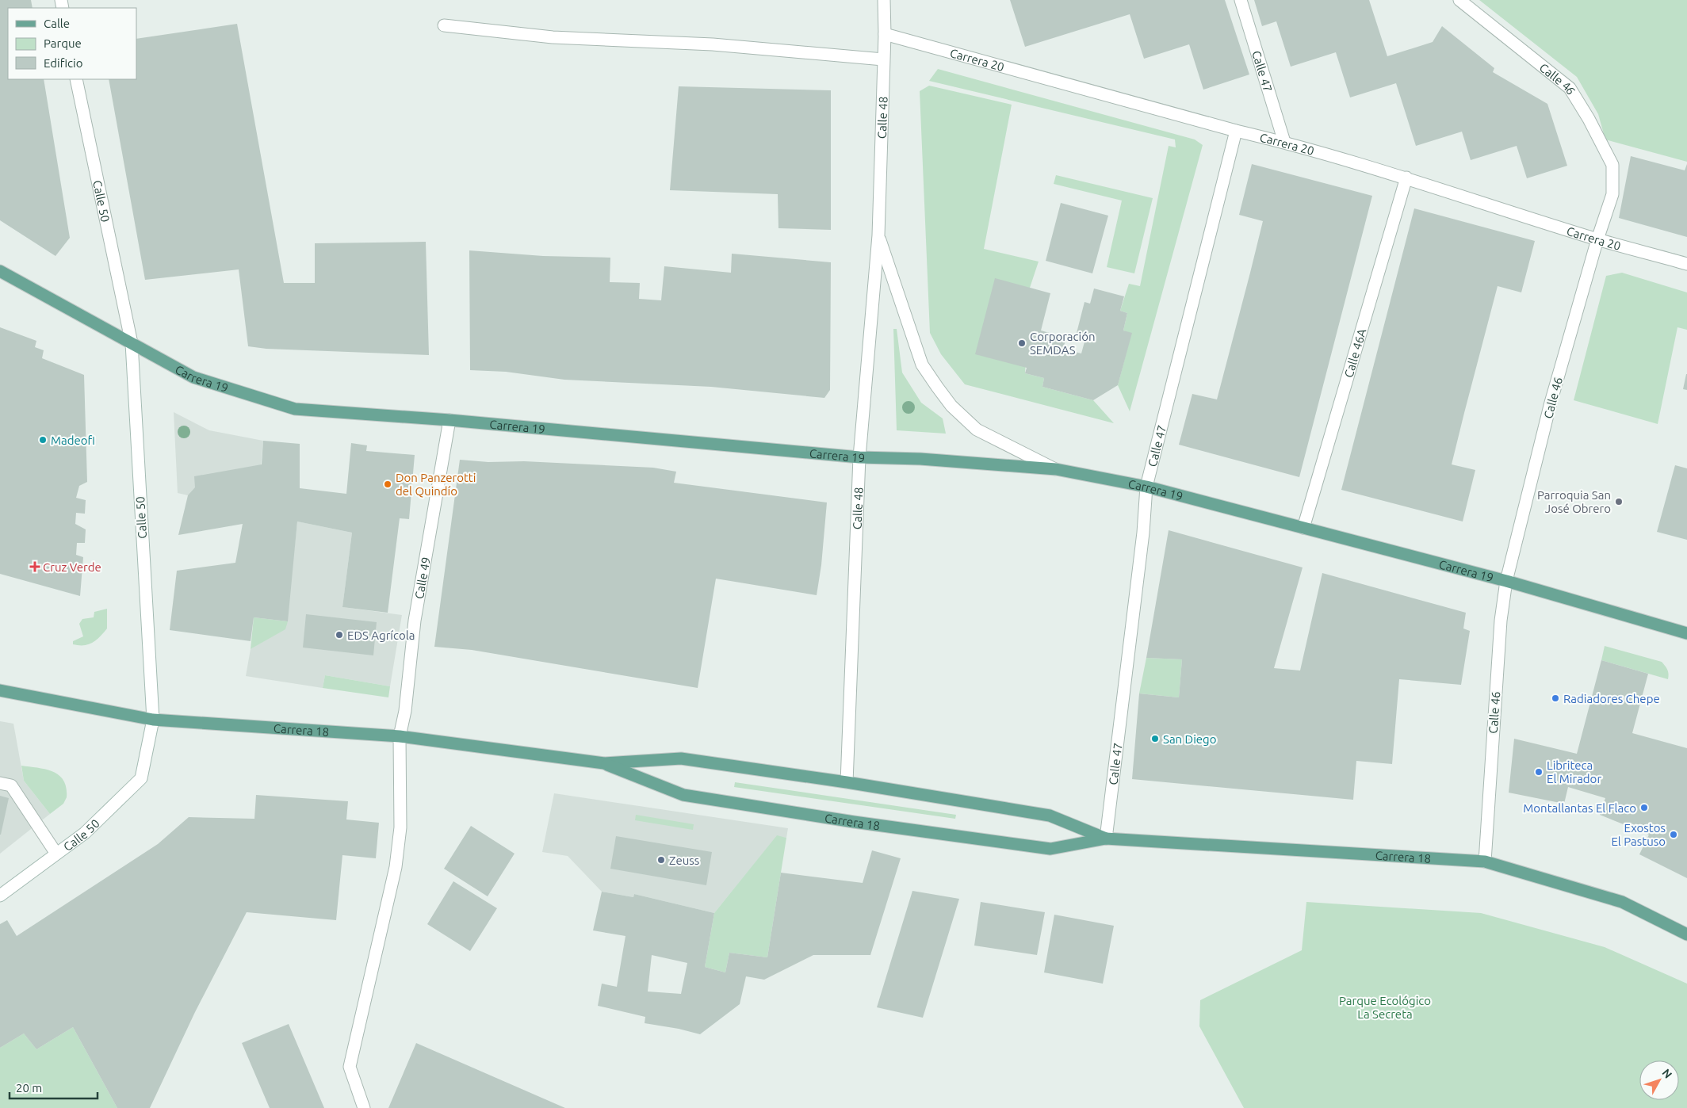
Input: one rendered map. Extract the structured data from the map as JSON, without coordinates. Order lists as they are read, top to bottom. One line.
{"streets":{"main road":["Carrera 19","Carrera 18"],"street":["Carrera 20","Calle 47","Calle 46","Calle 48","Calle 50","Calle 46A","Calle 49"]},"crossings":[["Carrera 20","Calle 47"],["Carrera 20","Calle 46"],["Carrera 20","Calle 48"],["Carrera 20","Calle 46A"],["Calle 47","Carrera 19"],["Calle 47","Carrera 18"],["Calle 46","Carrera 19"],["Calle 46","Carrera 18"],["Calle 48","Carrera 19"],["Calle 48","Carrera 18"],["Calle 50","Carrera 19"],["Calle 50","Carrera 18"],["Calle 46A","Carrera 19"],["Carrera 19","Calle 49"],["Calle 49","Carrera 18"]],"parks":["Parque Ecológico La Secreta"],"places":{"other":["Corporación SEMDAS","Madeofi","Don Panzerotti del Quindío","Parroquia San José Obrero","EDS Agrícola","Radiadores Chepe","San Diego","Libriteca El Mirador","Montallantas El Flaco","Exostos El Pastuso","Zeuss"],"health":["Cruz Verde"]},"legend":["Calle","Parque","Edificio"],"scale_bar":"20 m","north":"top right"}
